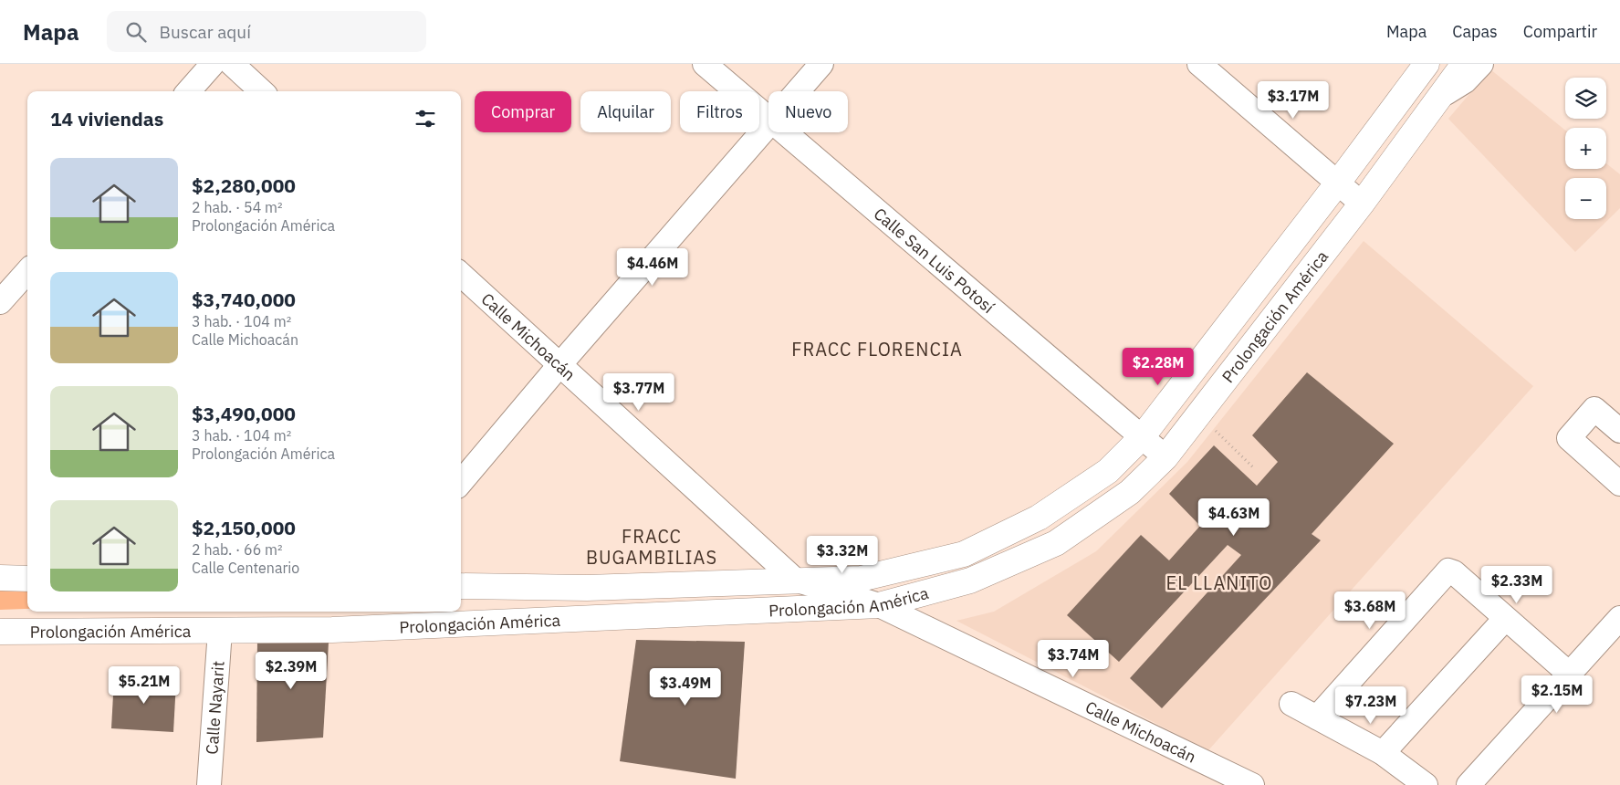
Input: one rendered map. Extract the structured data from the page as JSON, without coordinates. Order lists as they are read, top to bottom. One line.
{"streets":{"street":["Calle San Luis Potosí","Prolongación América","Calle Michoacán","Calle Nayarit"]},"crossings":[["Calle San Luis Potosí","Prolongación América"],["Prolongación América","Calle Michoacán"],["Prolongación América","Calle Nayarit"]],"districts":["FRACC FLORENCIA","FRACC BUGAMBILIAS","EL LLANITO"],"page":{"header":"Mapa","search":"Buscar aquí","nav":["Mapa","Capas","Compartir"],"map_buttons":["+","−"],"price":["$3.17M","$4.46M","$2.28M","$3.77M","$4.63M","$3.32M","$2.33M","$3.68M","$3.74M","$2.39M","$5.21M","$3.49M","$2.15M","$7.23M"],"chip":["Comprar","Alquilar","Filtros","Nuevo"],"heading":"14 viviendas","list":[{"name":"$2,280,000","note":"2 hab. · 54 m² · Prolongación América"},{"name":"$3,740,000","note":"3 hab. · 104 m² · Calle Michoacán"},{"name":"$3,490,000","note":"3 hab. · 104 m² · Prolongación América"},{"name":"$2,150,000","note":"2 hab. · 66 m² · Calle Centenario"}]}}
